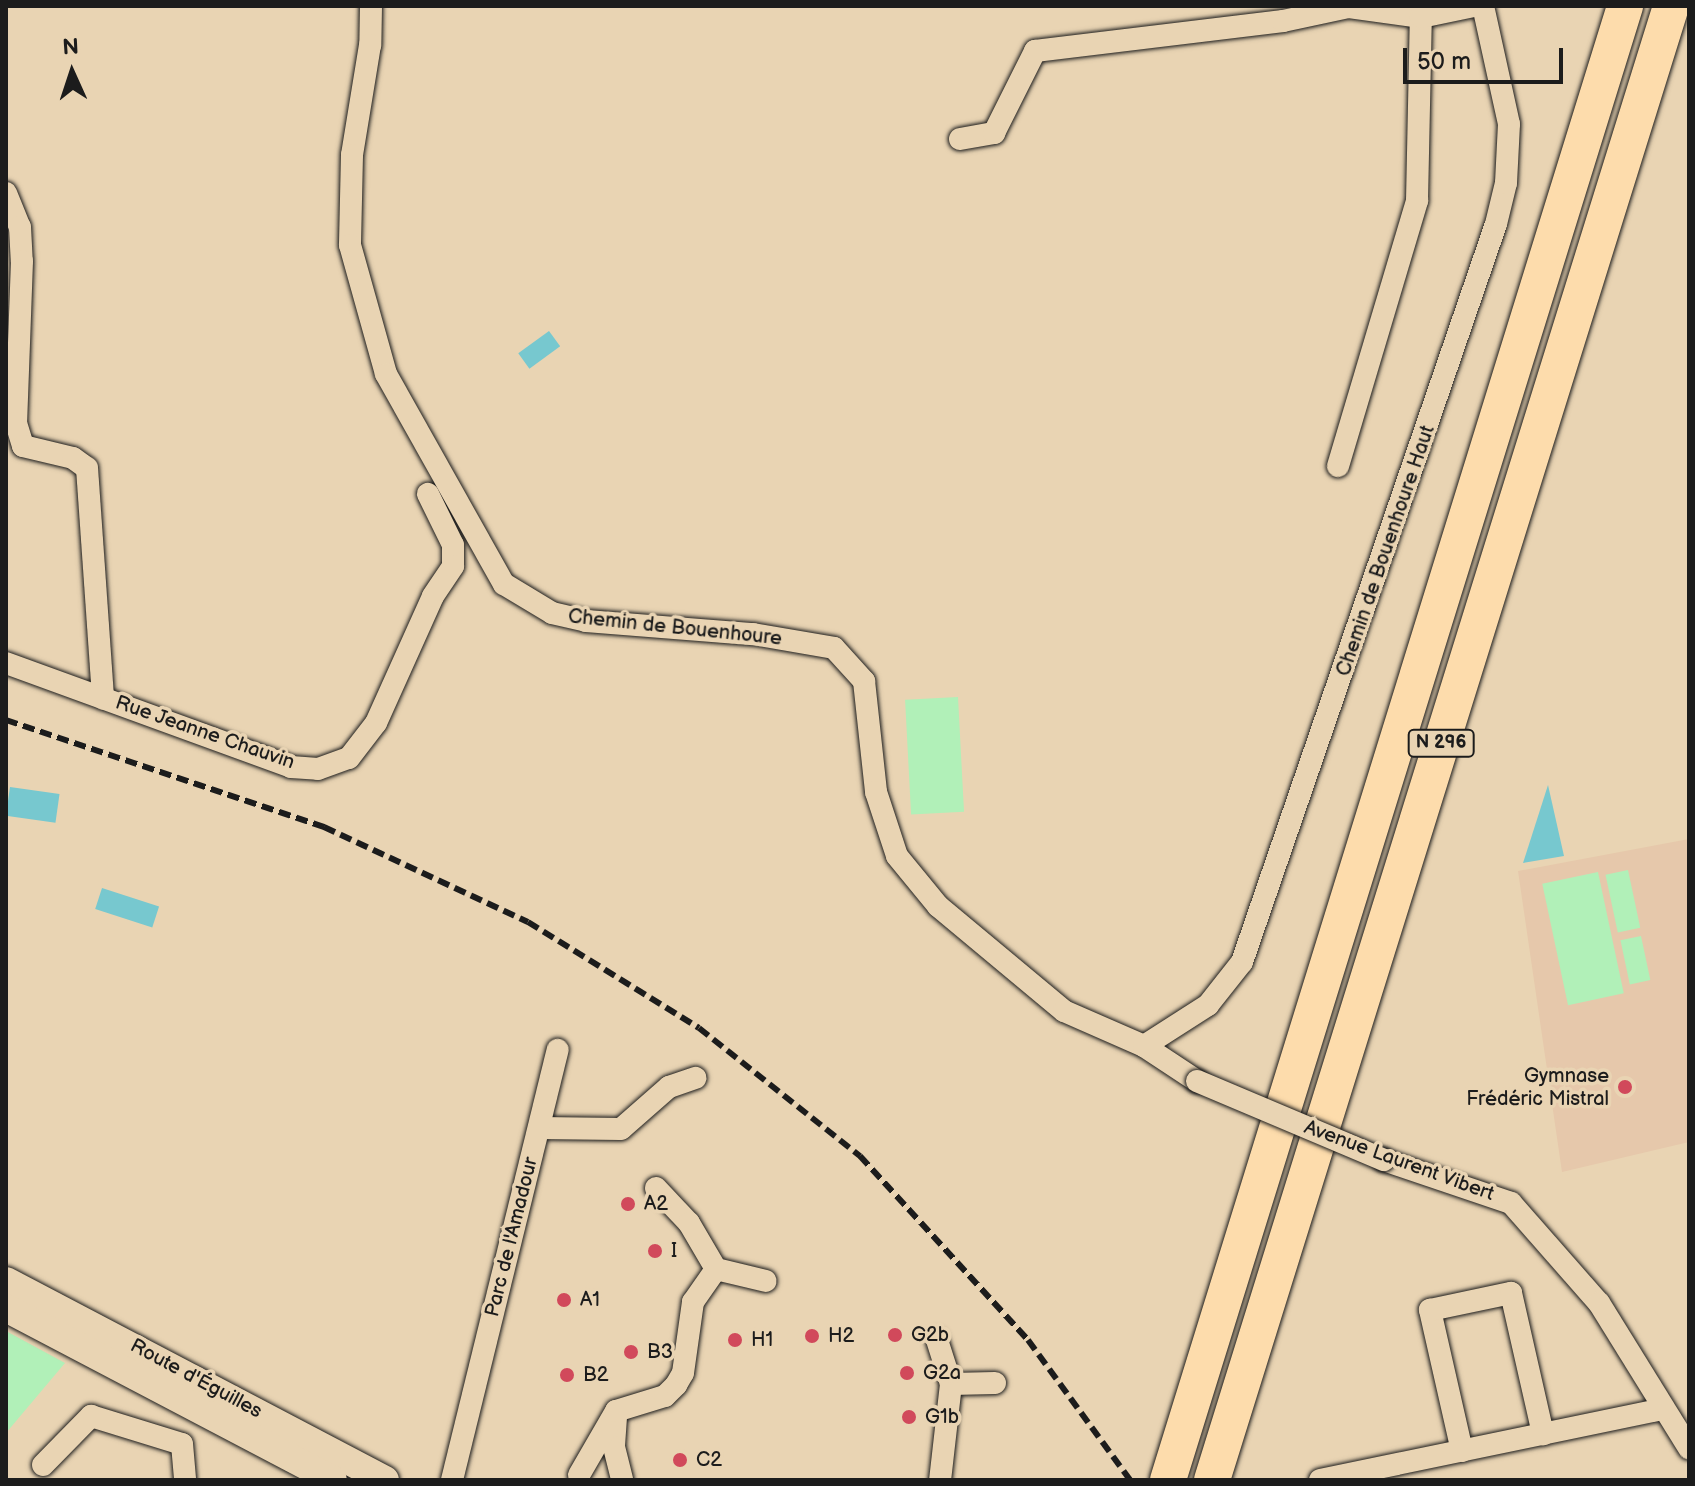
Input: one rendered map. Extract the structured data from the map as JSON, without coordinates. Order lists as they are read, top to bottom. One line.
{"streets":{"highway":["N 296"],"street":["Chemin de Bouenhoure Haut","Chemin de Bouenhoure","Rue Jeanne Chauvin","Avenue Laurent Vibert","Parc de l'Amadour","Route d'Éguilles"]},"crossings":[["Chemin de Bouenhoure Haut","Chemin de Bouenhoure"],["Chemin de Bouenhoure Haut","Avenue Laurent Vibert"],["Chemin de Bouenhoure","Avenue Laurent Vibert"]],"places":["Gymnase Frédéric Mistral","A2","I","A1","G2b","H2","H1","B3","G2a","B2","G1b","C2"],"scale_bar":"50 m","north":"top"}
